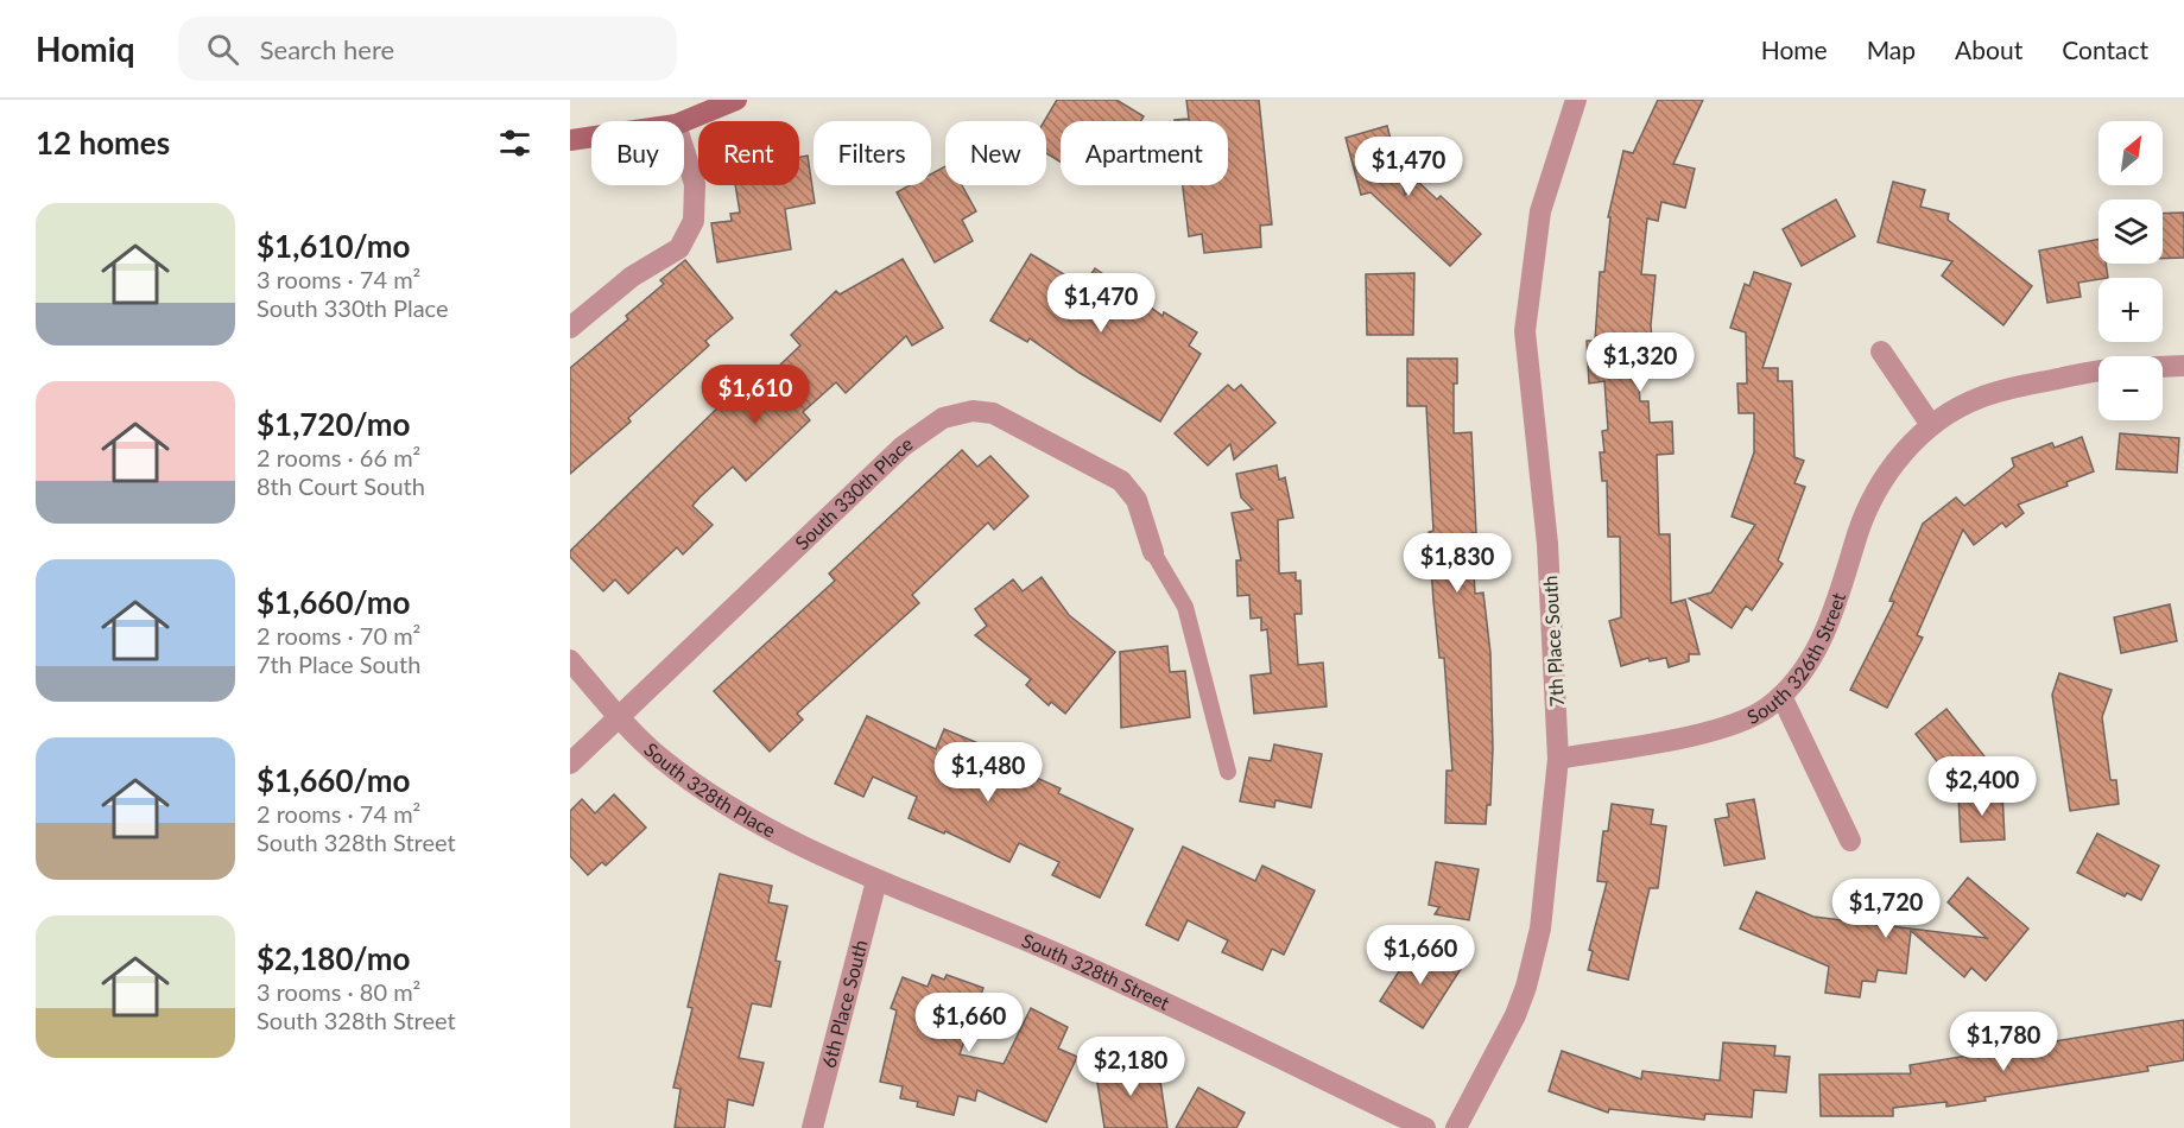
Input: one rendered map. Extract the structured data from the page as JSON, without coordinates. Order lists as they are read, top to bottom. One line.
{"streets":{"street":["South 330th Place","7th Place South","South 326th Street","South 328th Place","South 328th Street","6th Place South"]},"crossings":[["South 330th Place","South 328th Place"],["7th Place South","South 326th Street"],["South 328th Place","South 328th Street"],["South 328th Place","6th Place South"],["South 328th Street","6th Place South"]],"north":"top right","page":{"header":"Homiq","search":"Search here","nav":["Home","Map","About","Contact"],"heading":"12 homes","map_buttons":["+","−"],"chip":["Buy","Rent","Filters","New","Apartment"],"price":["$1,470","$1,470","$1,320","$1,610","$1,830","$1,480","$2,400","$1,720","$1,660","$1,660","$1,780","$2,180"],"list":[{"name":"$1,610/mo","note":"3 rooms · 74 m² · South 330th Place"},{"name":"$1,720/mo","note":"2 rooms · 66 m² · 8th Court South"},{"name":"$1,660/mo","note":"2 rooms · 70 m² · 7th Place South"},{"name":"$1,660/mo","note":"2 rooms · 74 m² · South 328th Street"},{"name":"$2,180/mo","note":"3 rooms · 80 m² · South 328th Street"}]}}
